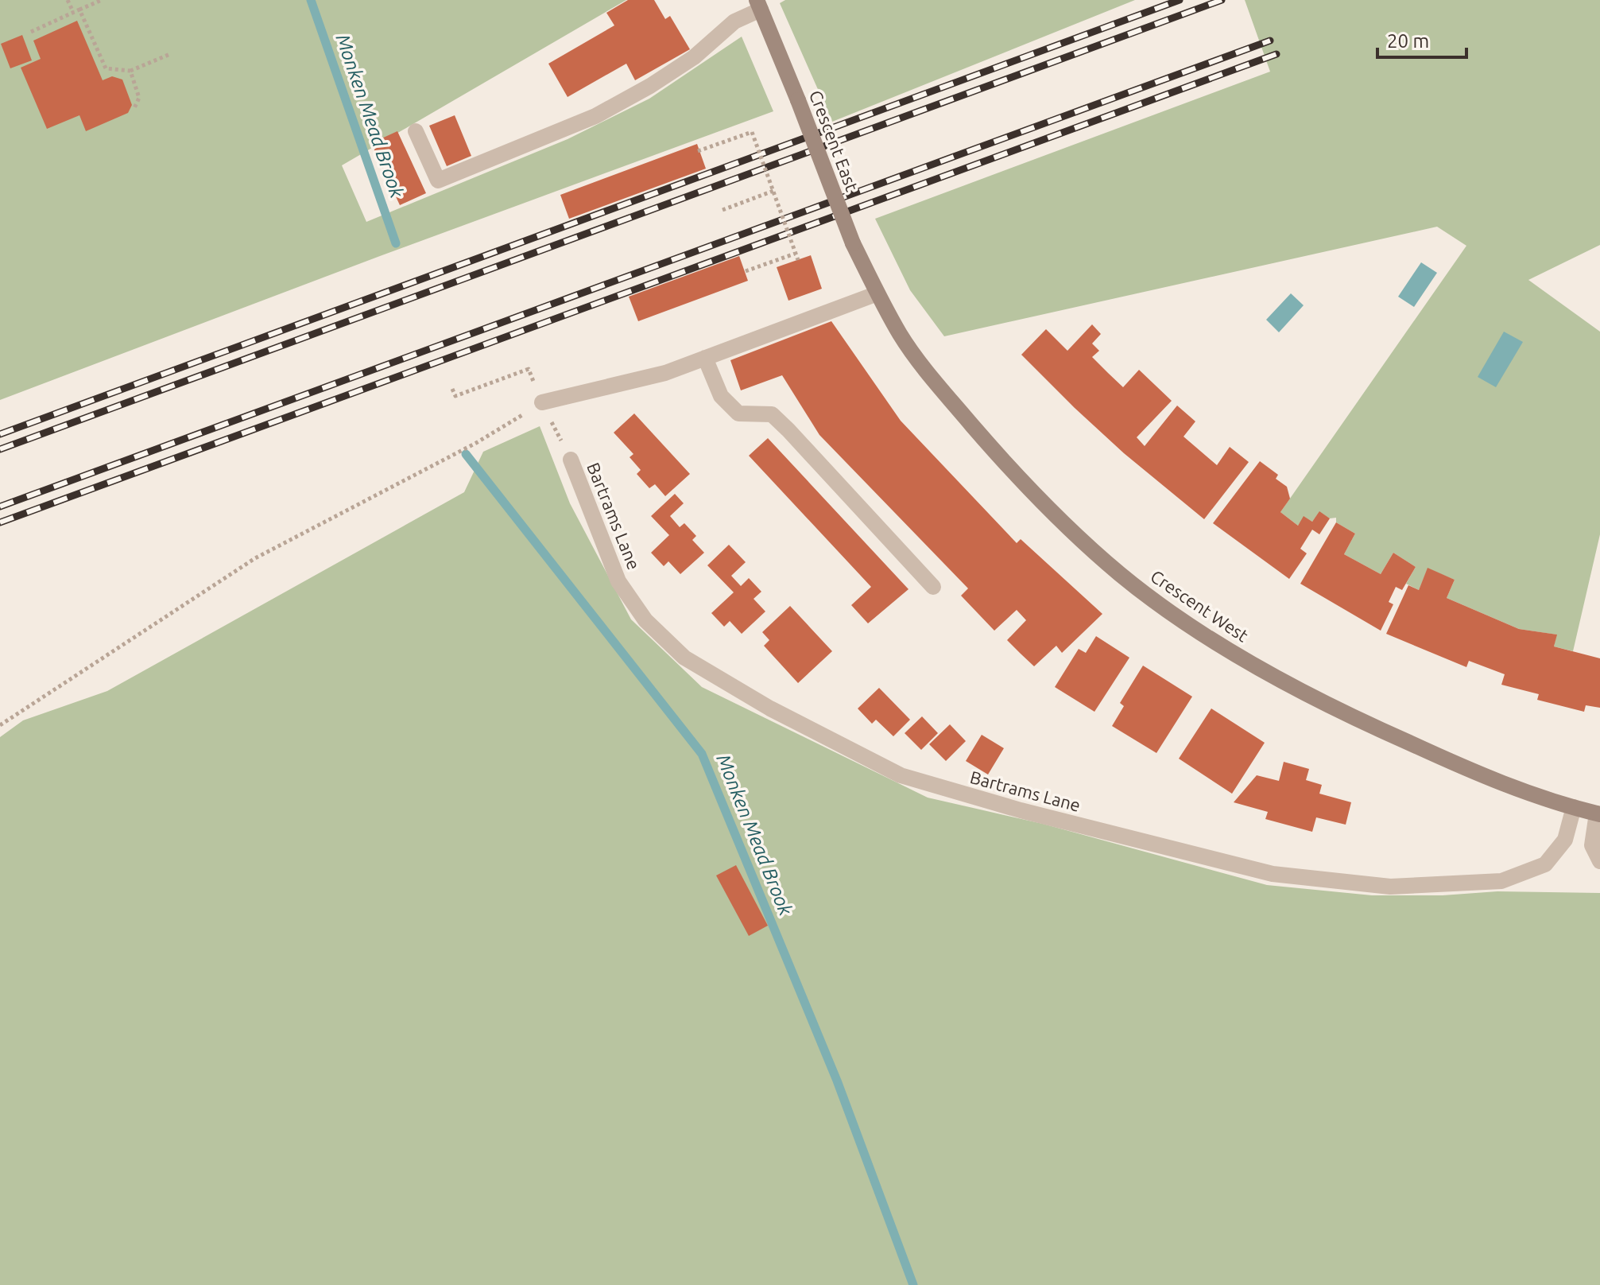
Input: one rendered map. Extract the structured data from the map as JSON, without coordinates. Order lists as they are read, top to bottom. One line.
{"streets":{"street":["Crescent East","Crescent West"],"lane":["Bartrams Lane"]},"crossings":[["Crescent East","Crescent West"],["Bartrams Lane","Crescent West"]],"water":["Monken Mead Brook"],"scale_bar":"20 m"}
